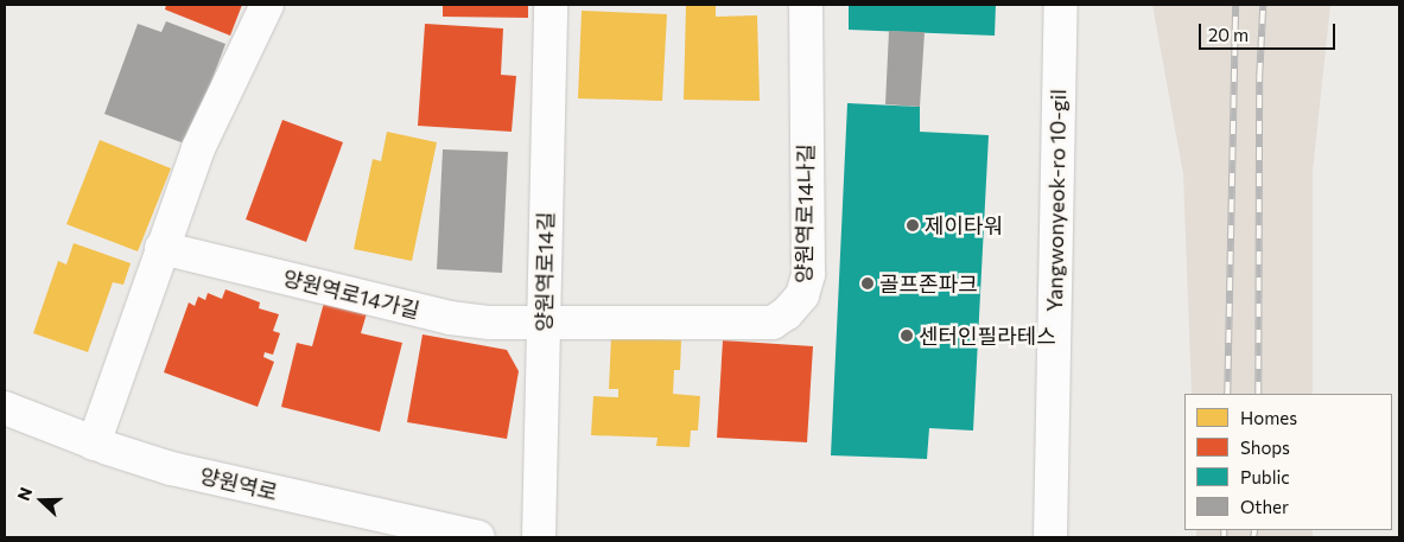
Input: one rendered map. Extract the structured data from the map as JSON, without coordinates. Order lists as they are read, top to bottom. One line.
{"streets":{"street":["Yangwonyeok-ro 10-gil","양원역로14나길","양원역로14길","양원역로14가길","양원역로"]},"crossings":[["양원역로14나길","양원역로14길"],["양원역로14나길","양원역로14가길"],["양원역로14길","양원역로14가길"]],"places":["제이타워","골프존파크","센터인필라테스"],"legend":["Homes","Shops","Public","Other"],"scale_bar":"20 m","north":"left"}
